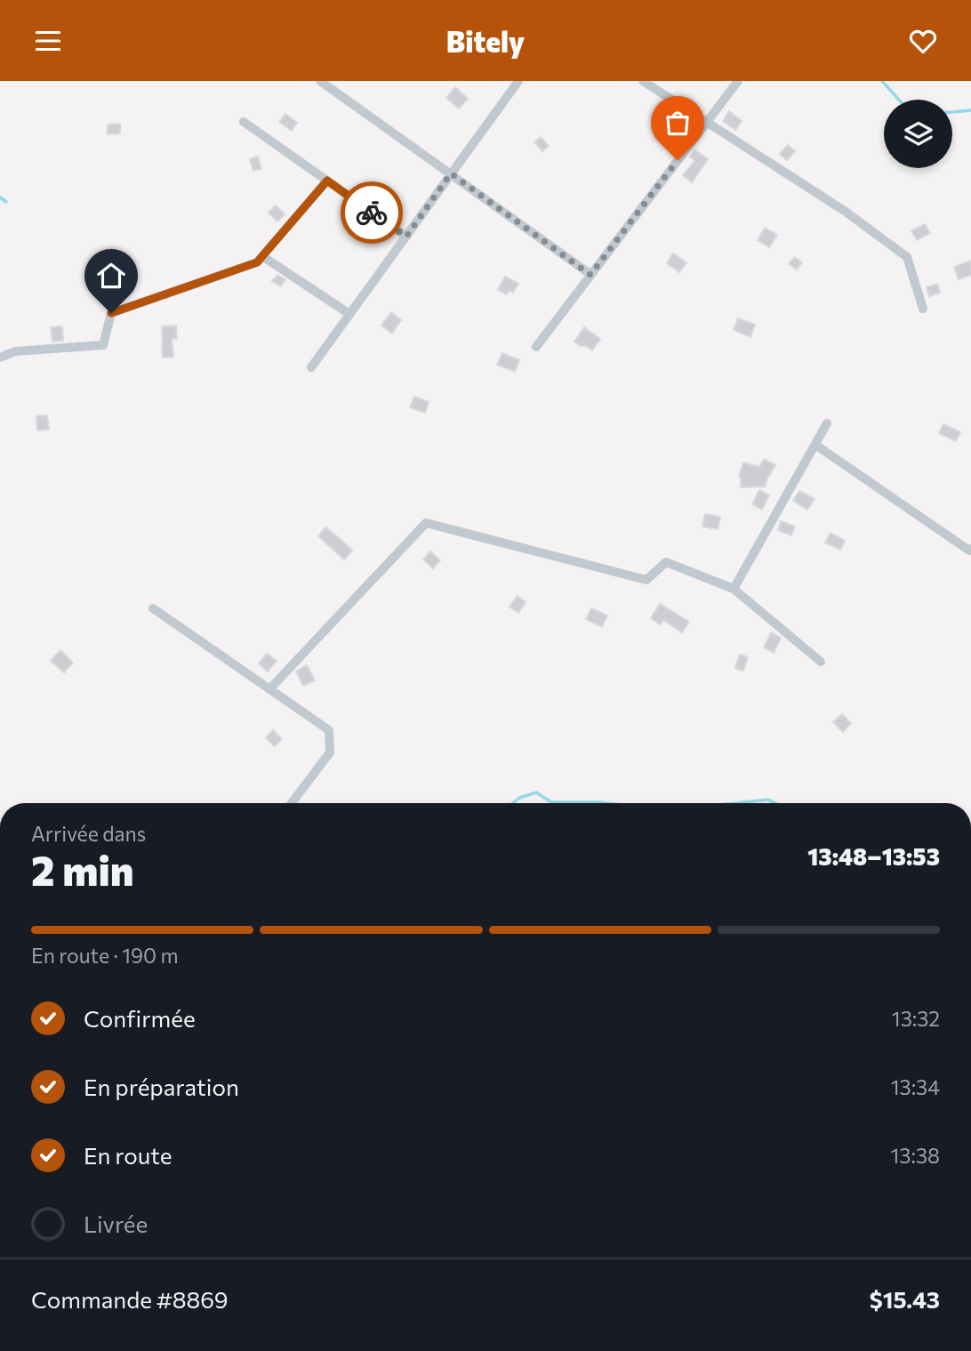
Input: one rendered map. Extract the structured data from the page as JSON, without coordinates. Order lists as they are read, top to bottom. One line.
{"page":{"header":"Bitely","heading":["2 min","Arrivée dans","13:48–13:53"],"panel":["Commande #8869","$15.43"],"bar":"En route · 190 m","list":[["Confirmée","13:32"],["En préparation","13:34"],["En route","13:38"],"Livrée"]}}
